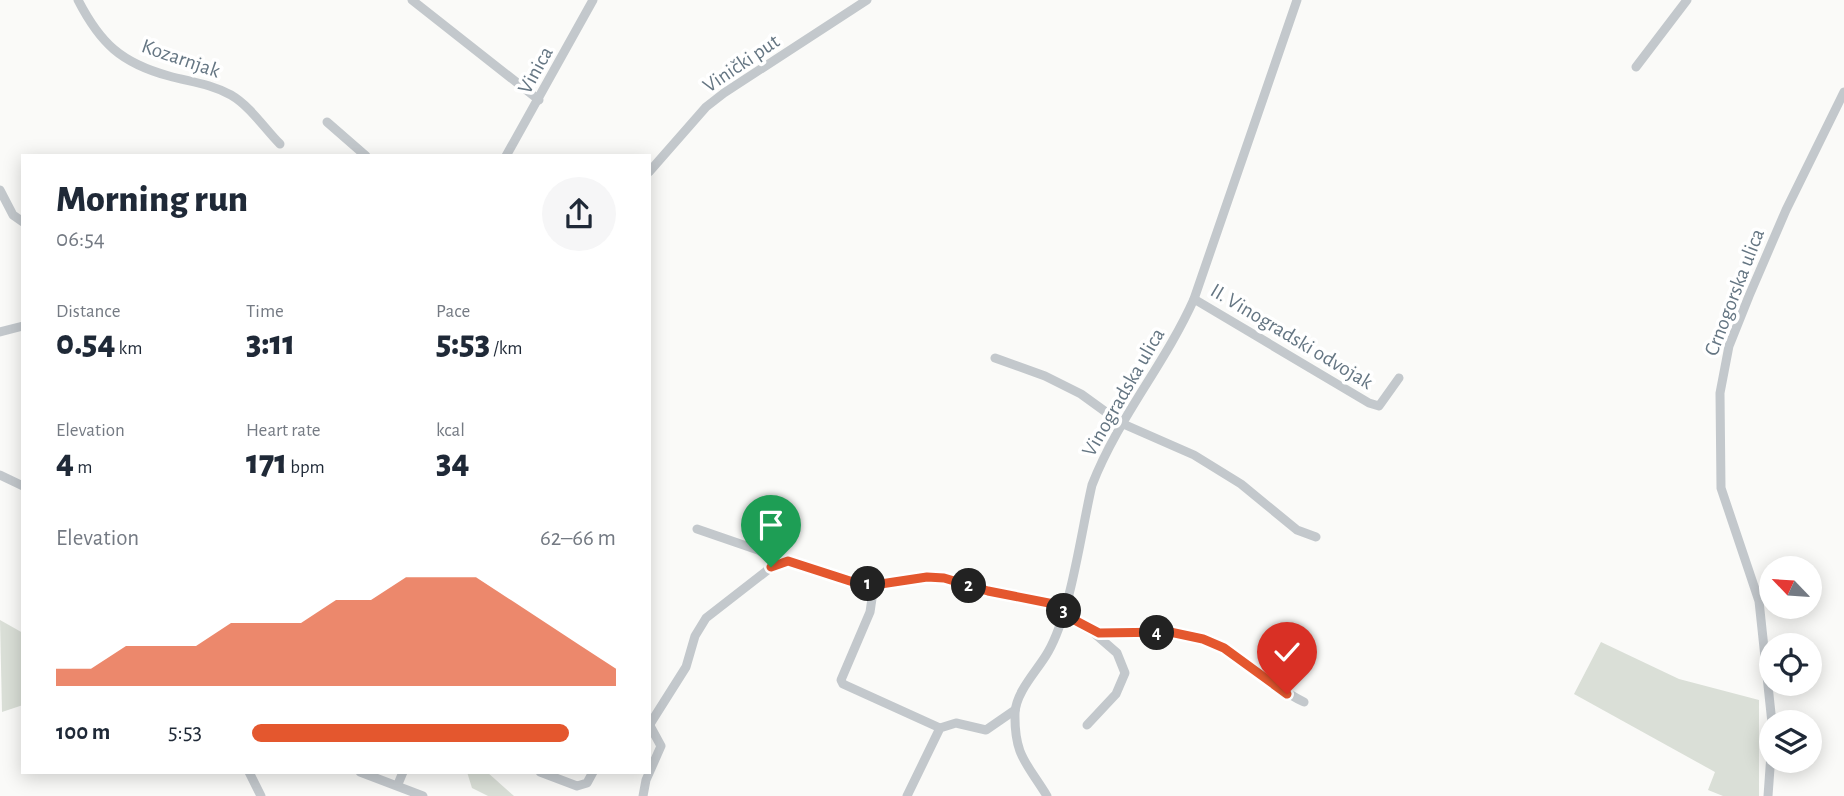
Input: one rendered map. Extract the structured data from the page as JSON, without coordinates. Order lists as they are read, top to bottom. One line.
{"streets":{"street":["Kozarnjak","Vinički put","Vinica","Crnogorska ulica","II. Vinogradski odvojak","Vinogradska ulica"]},"crossings":[["II. Vinogradski odvojak","Vinogradska ulica"]],"north":"top left","page":{"heading":["Morning run","06:54"],"stats":[["Distance","0.54 km"],["Time","3:11"],["Pace","5:53 /km"],["Elevation","4 m"],["Heart rate","171 bpm"],["kcal","34"]],"chart":["Elevation","62–66 m"],"pins":["1","2","3","4"],"list":[{"name":"100 m","note":"5:53"}]}}
